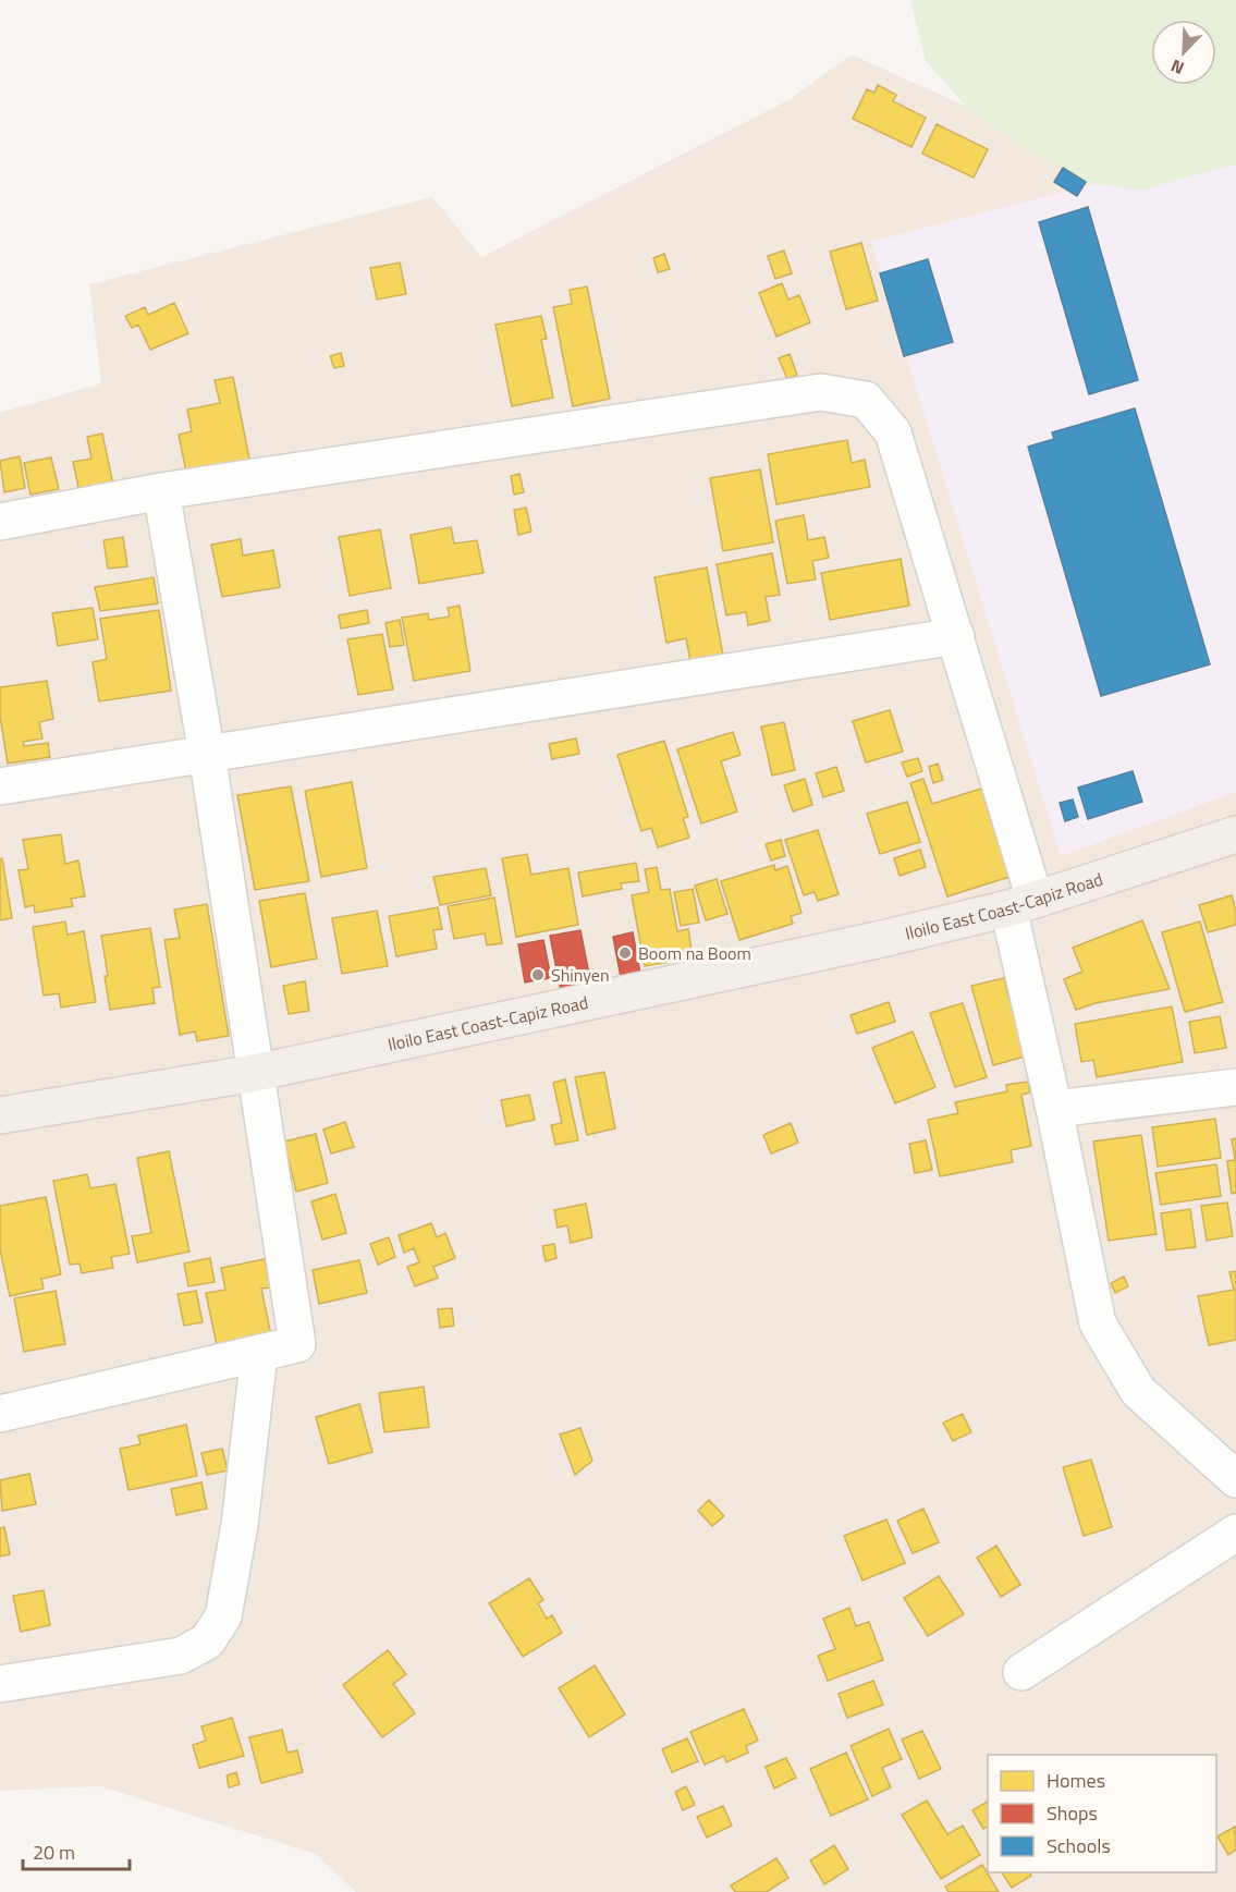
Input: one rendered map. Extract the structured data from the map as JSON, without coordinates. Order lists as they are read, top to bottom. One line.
{"streets":{"main road":["Iloilo East Coast-Capiz Road"]},"places":["Boom na Boom","Shinyen"],"legend":["Homes","Shops","Schools"],"scale_bar":"20 m","north":"bottom left"}
